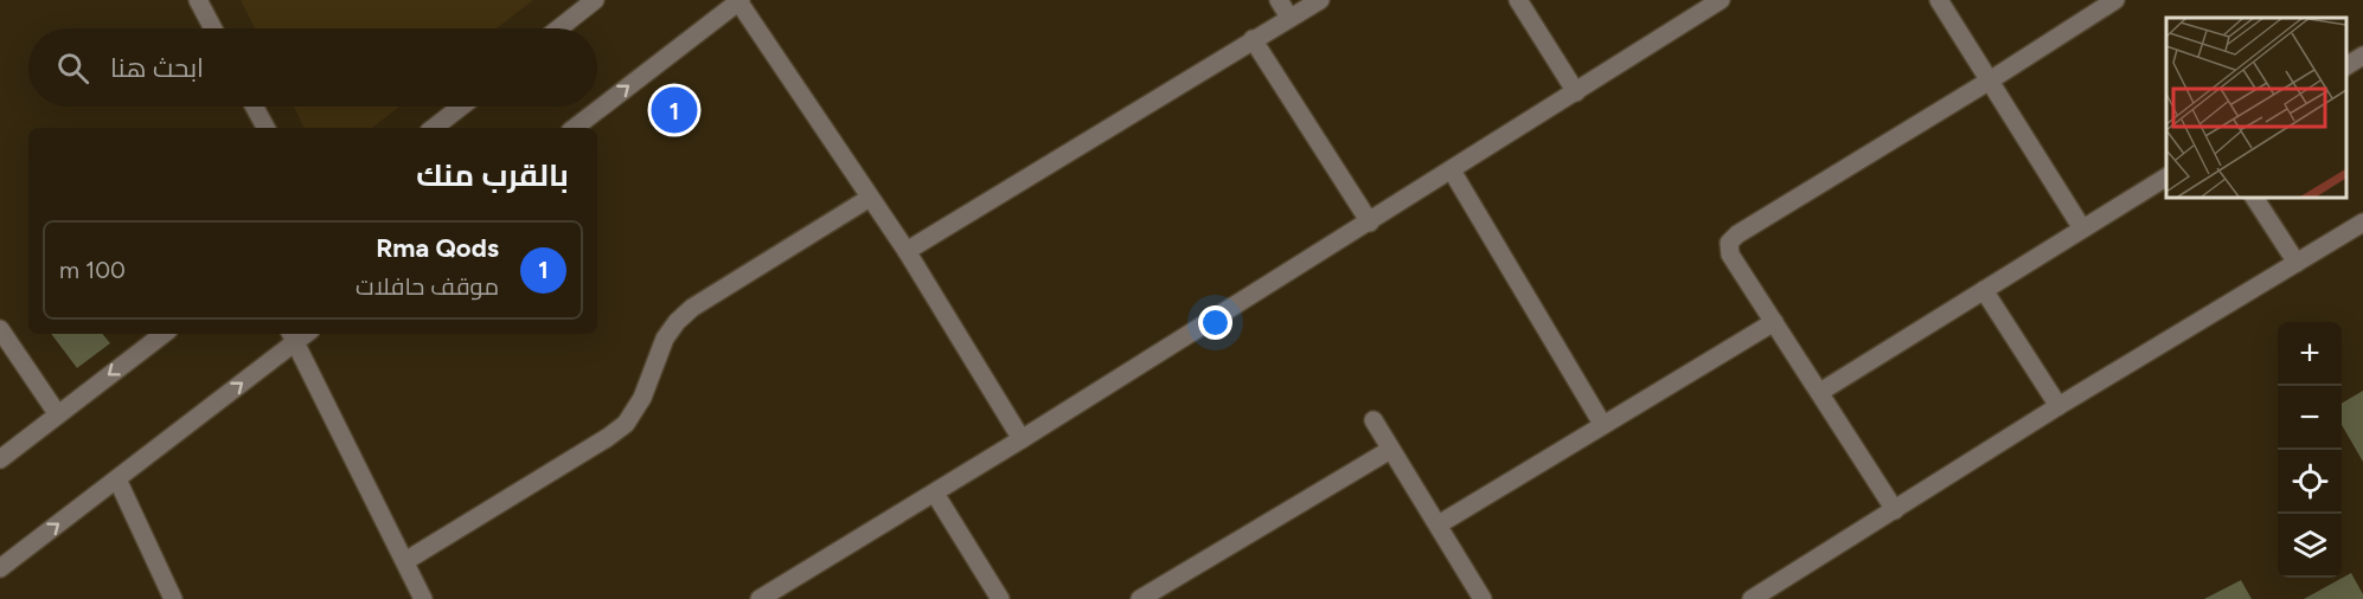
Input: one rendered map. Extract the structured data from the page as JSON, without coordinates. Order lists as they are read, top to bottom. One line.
{"page":{"search":"ابحث هنا","pins":"1","heading":"بالقرب منك","list":[{"mark":"1","name":"Rma Qods","note":"موقف حافلات","value":"100 m"}],"map_buttons":["+","−"]}}
